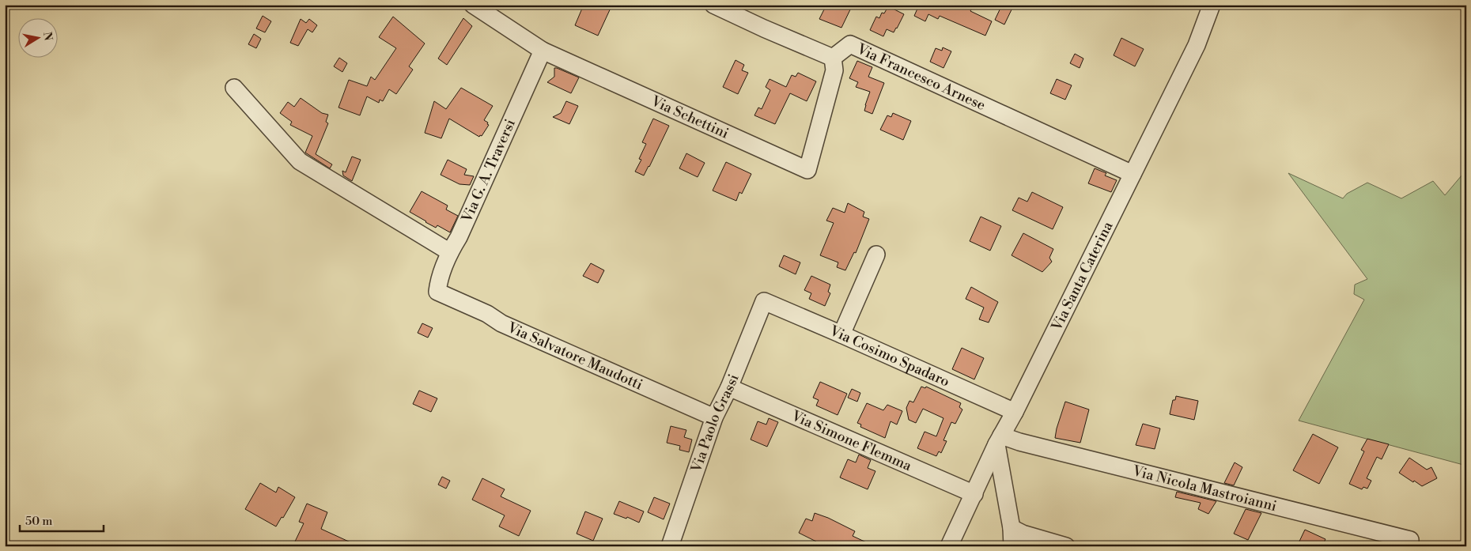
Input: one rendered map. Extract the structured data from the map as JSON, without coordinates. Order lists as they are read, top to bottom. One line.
{"streets":{"street":["Via Francesco Arnese","Via Schettini","Via G. A. Traversi","Via Santa Caterina","Via Salvatore Maudotti","Via Cosimo Spadaro","Via Paolo Grassi","Via Simone Flemma","Via Nicola Mastroianni"]},"crossings":[["Via Francesco Arnese","Via Schettini"],["Via Francesco Arnese","Via Santa Caterina"],["Via Schettini","Via G. A. Traversi"],["Via G. A. Traversi","Via Salvatore Maudotti"],["Via Santa Caterina","Via Cosimo Spadaro"],["Via Santa Caterina","Via Simone Flemma"],["Via Santa Caterina","Via Nicola Mastroianni"],["Via Salvatore Maudotti","Via Paolo Grassi"],["Via Cosimo Spadaro","Via Paolo Grassi"],["Via Paolo Grassi","Via Simone Flemma"]],"scale_bar":"50 m","north":"right"}
